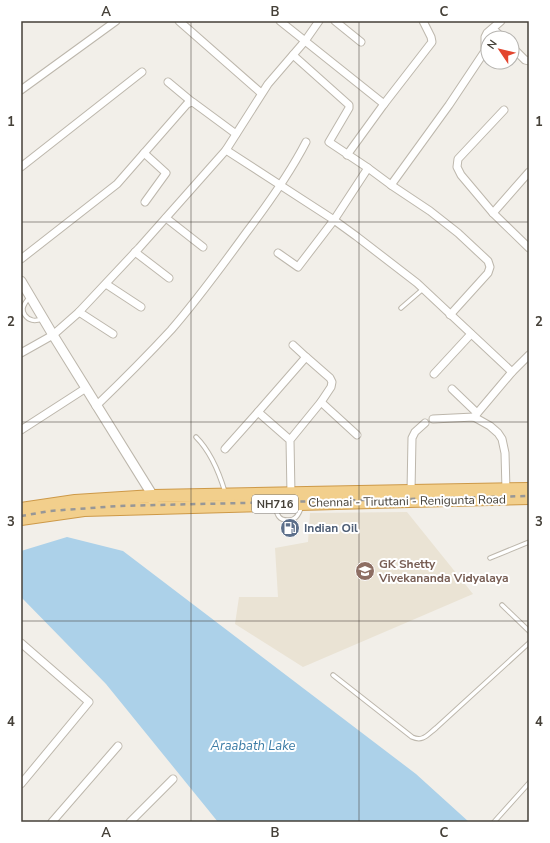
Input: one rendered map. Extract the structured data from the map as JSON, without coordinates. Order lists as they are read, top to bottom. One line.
{"streets":{"highway":["Chennai - Tiruttani - Renigunta Road","NH716"]},"water":["Araabath Lake"],"places":{"fuel station":["Indian Oil"],"school or university":["GK Shetty Vivekananda Vidyalaya"]},"north":"top left","grid":{"columns":["A","B","C"],"rows":["1","2","3","4"]}}
